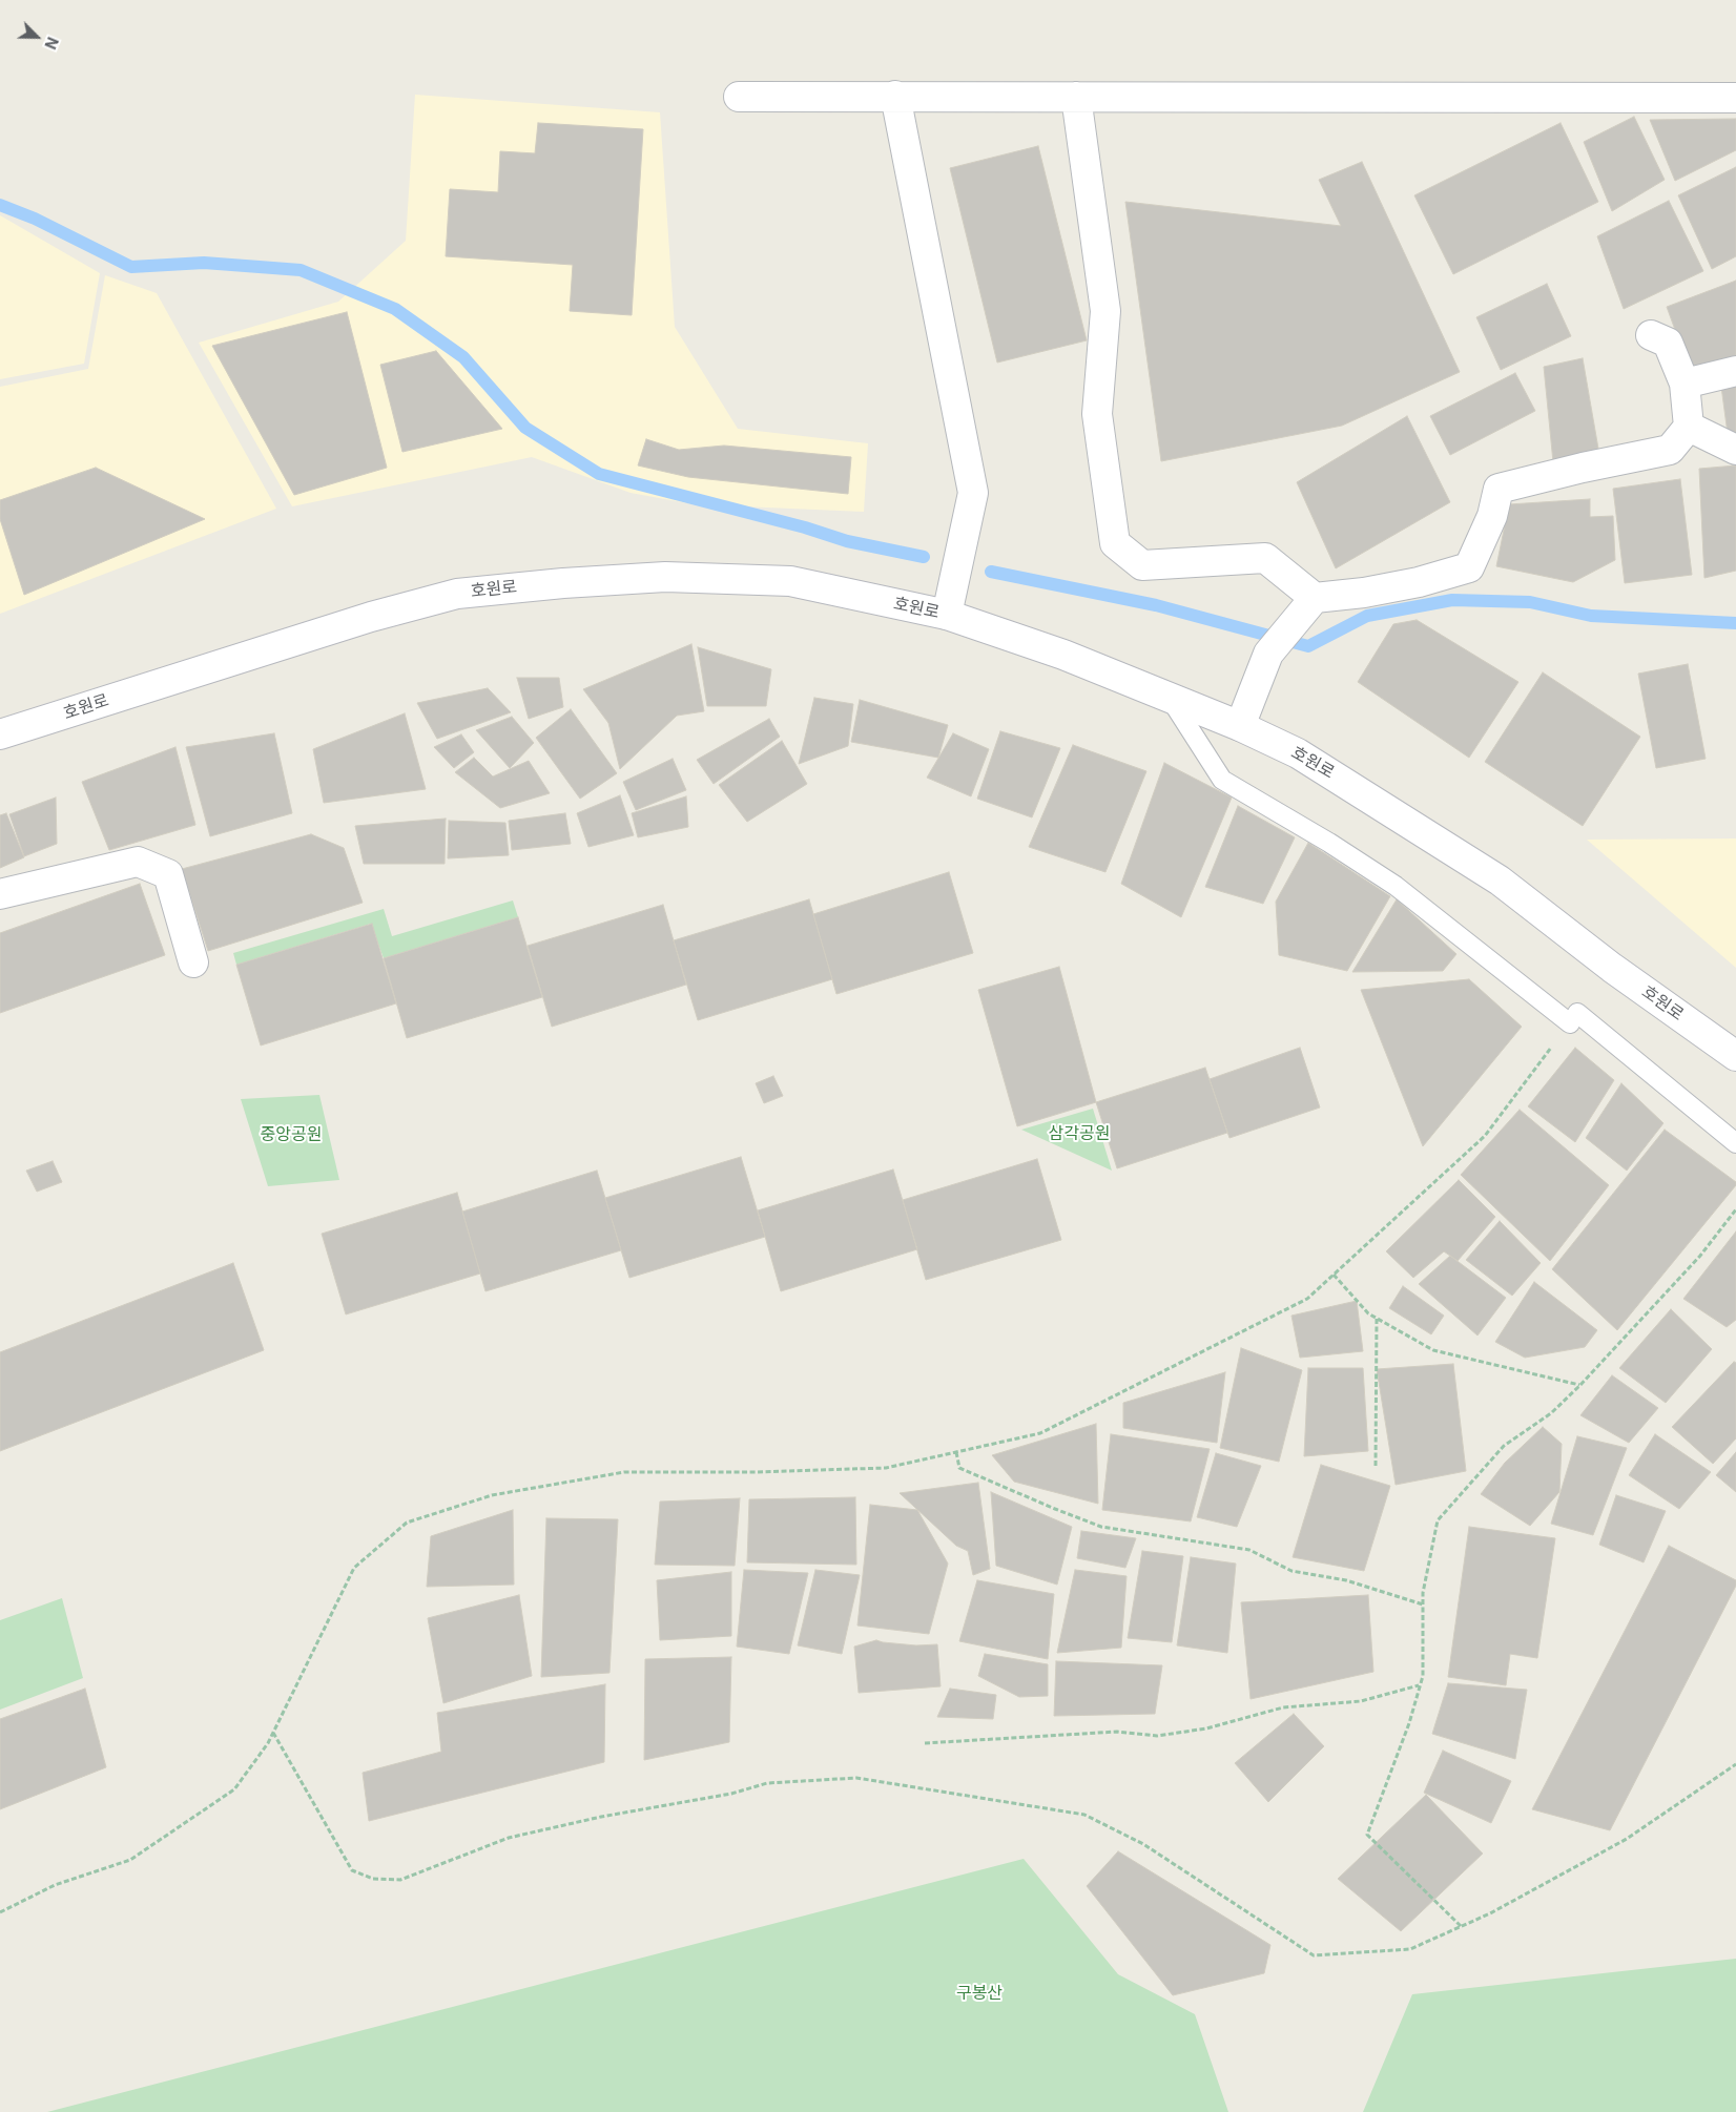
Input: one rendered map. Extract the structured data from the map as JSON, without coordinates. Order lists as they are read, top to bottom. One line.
{"streets":{"street":["호원로"]},"parks":["삼각공원","중앙공원","구봉산"],"north":"bottom right"}
